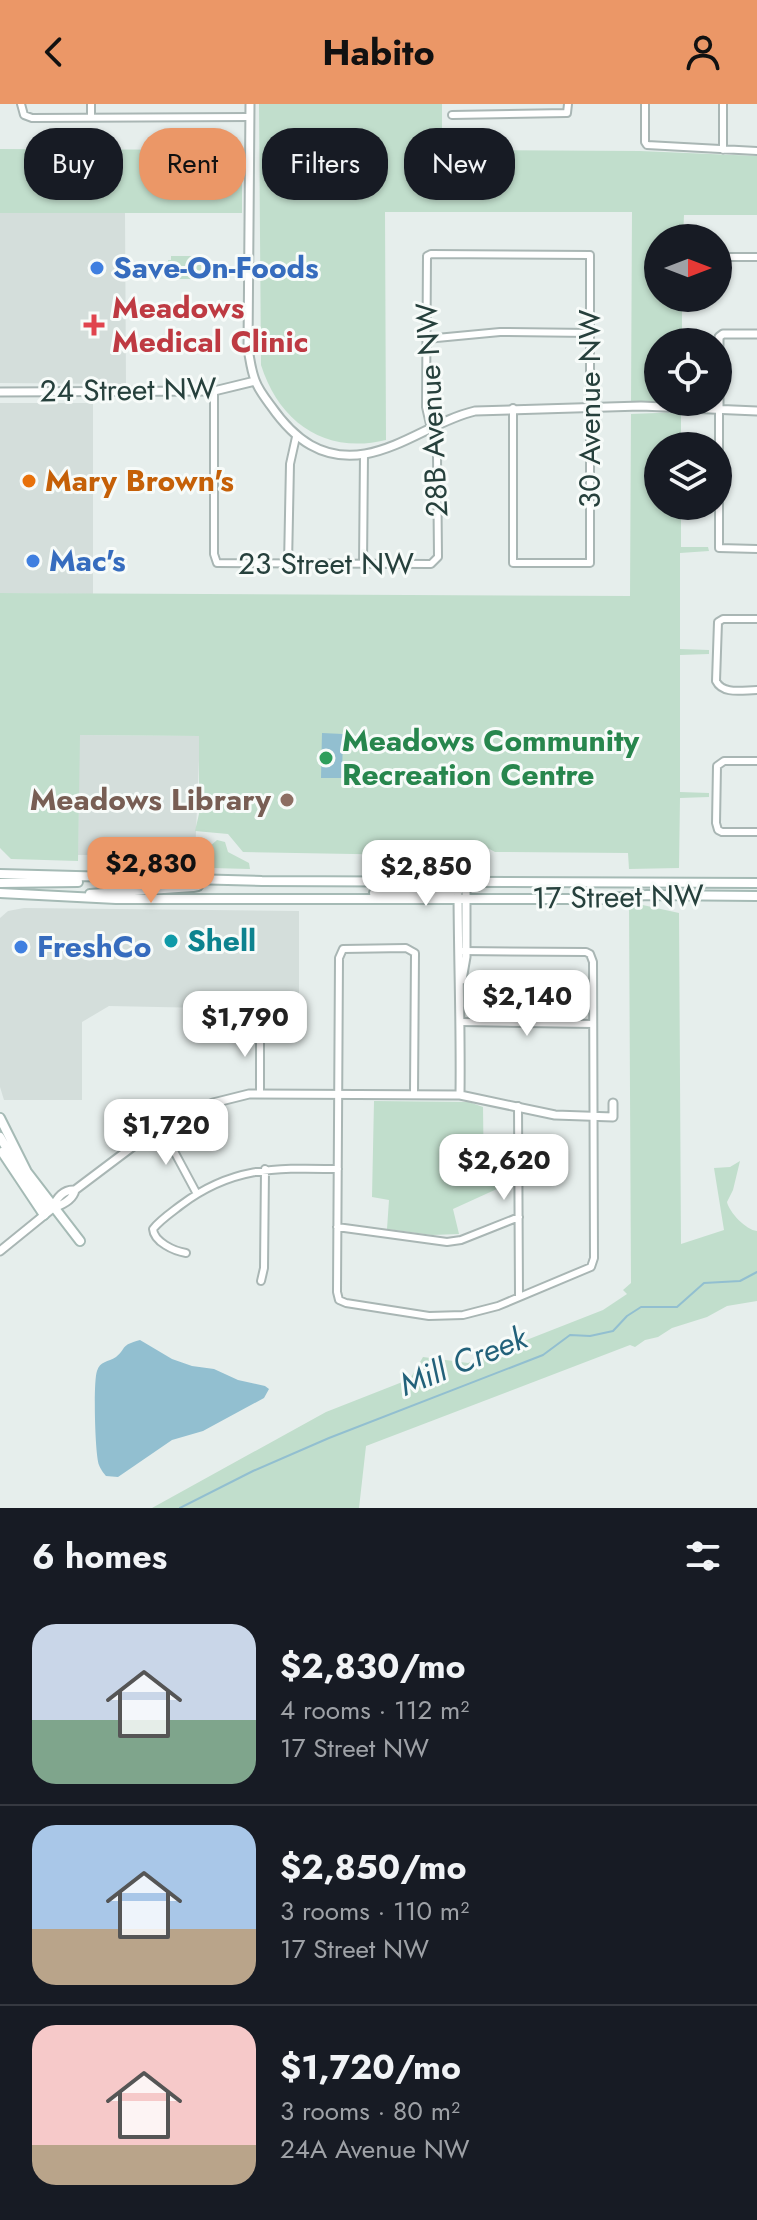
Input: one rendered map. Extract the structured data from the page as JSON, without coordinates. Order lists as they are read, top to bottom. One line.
{"streets":{"main road":["17 Street NW"],"street":["24 Street NW","30 Avenue NW","28B Avenue NW","23 Street NW"]},"crossings":[["24 Street NW","23 Street NW"],["30 Avenue NW","28B Avenue NW"],["28B Avenue NW","23 Street NW"]],"water":["Mill Creek"],"places":{"other":["Save-On-Foods","Mary Brown's","Mac's","Meadows Community Recreation Centre","Meadows Library","Shell","FreshCo"],"health":["Meadows Medical Clinic"]},"north":"right","page":{"header":"Habito","chip":["Buy","Rent","Filters","New"],"price":["$2,830","$2,850","$2,140","$1,790","$1,720","$2,620"],"heading":"6 homes","list":[{"name":"$2,830/mo","note":"4 rooms · 112 m² · 17 Street NW"},{"name":"$2,850/mo","note":"3 rooms · 110 m² · 17 Street NW"},{"name":"$1,720/mo","note":"3 rooms · 80 m² · 24A Avenue NW"}]}}
